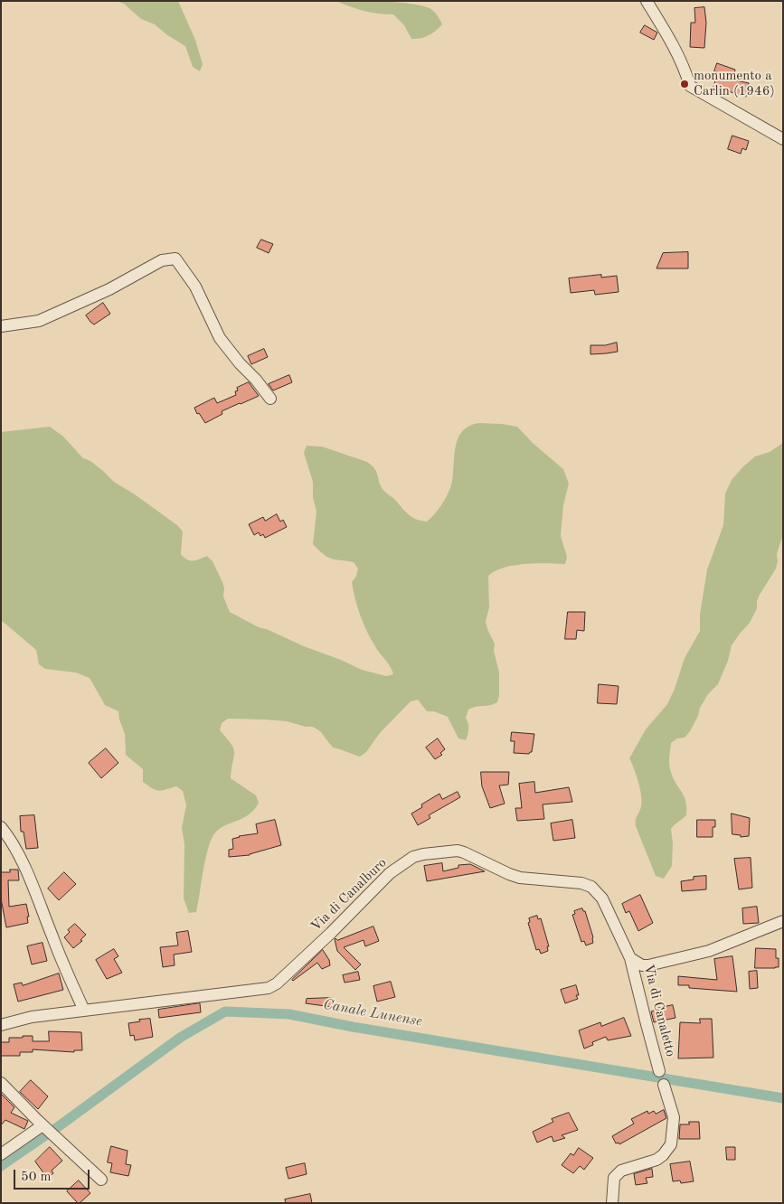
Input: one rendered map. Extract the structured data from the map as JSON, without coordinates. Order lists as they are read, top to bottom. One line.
{"streets":{"street":["Via di Canalburo","Via di Canaletto"]},"crossings":[["Via di Canalburo","Via di Canaletto"]],"water":["Canale Lunense"],"places":["monumento a Carlin (1946)"],"scale_bar":"50 m"}
